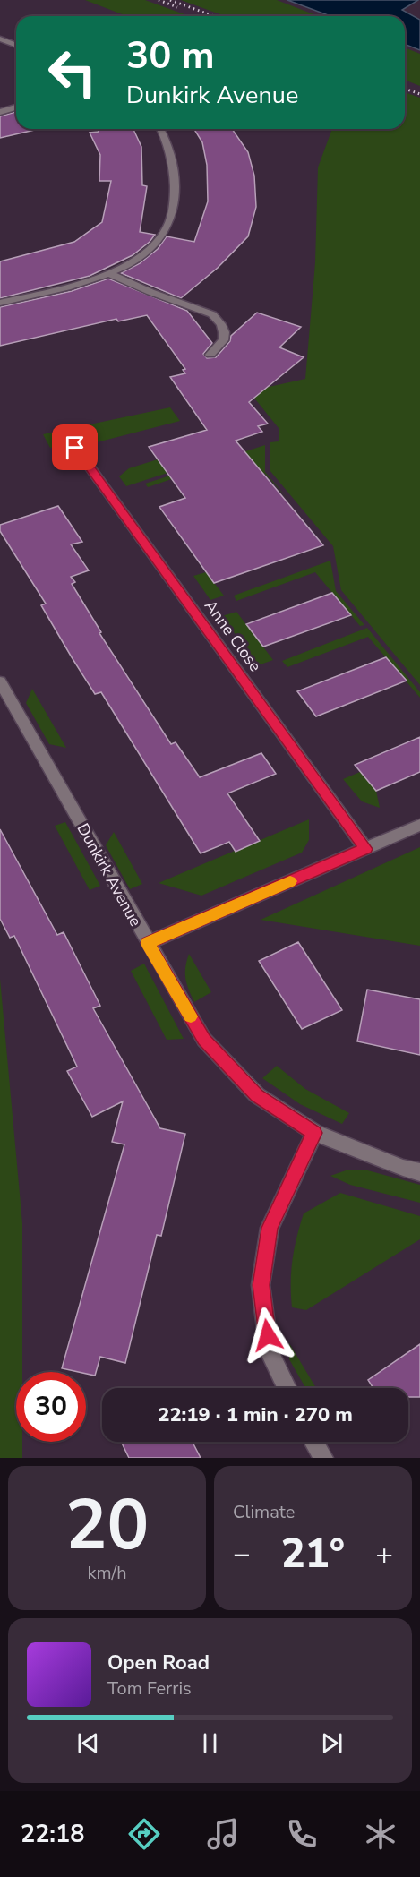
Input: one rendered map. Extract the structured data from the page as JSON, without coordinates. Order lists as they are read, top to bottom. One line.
{"streets":{"street":["Anne Close","Dunkirk Avenue"]},"page":{"turn":["30 m","Dunkirk Avenue"],"limit":"30","trip":"22:19 · 1 min · 270 m","tile":[["20","km/h"],"Climate"],"heat":["−","21°","+"],"song":["Open Road","Tom Ferris"],"tabs":"22:18"}}
